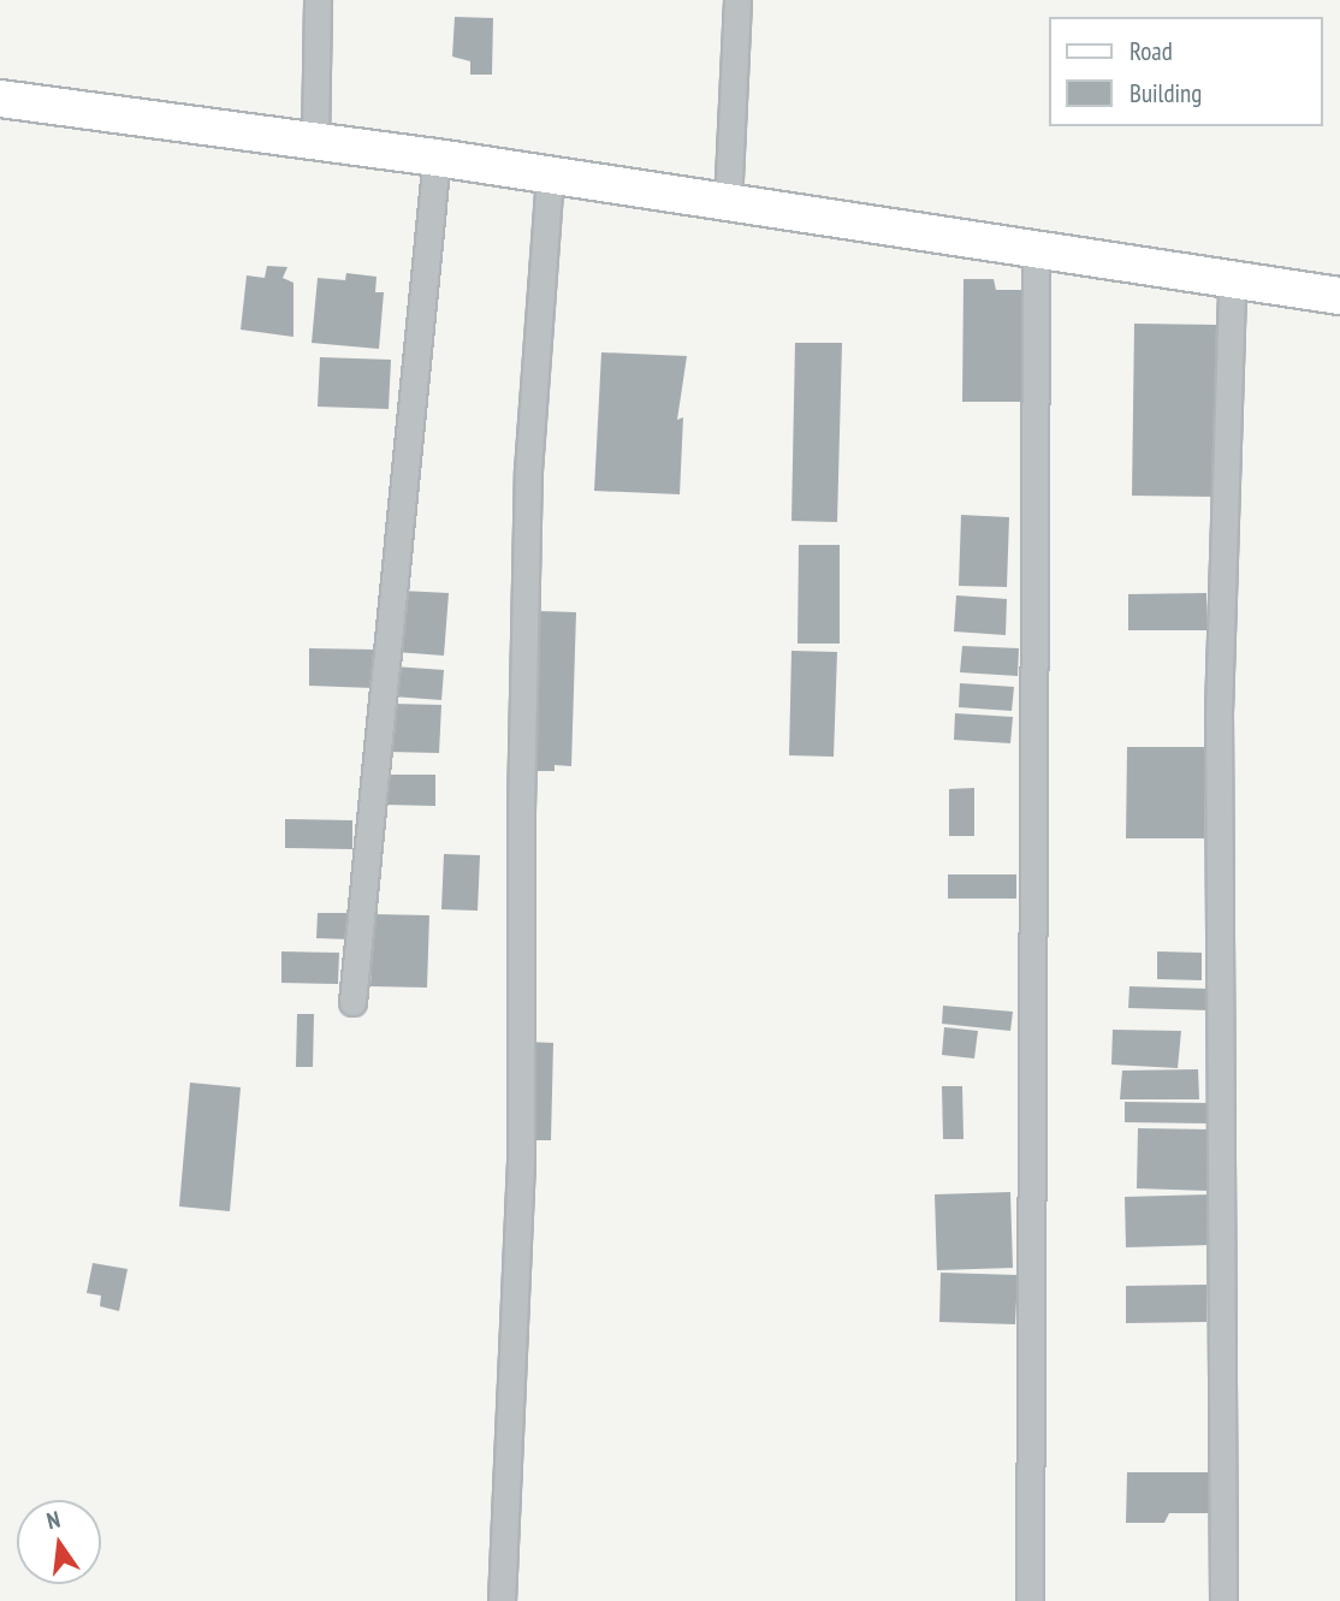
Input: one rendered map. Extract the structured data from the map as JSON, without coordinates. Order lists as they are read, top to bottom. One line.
{"legend":["Road","Building"],"north":"top"}
